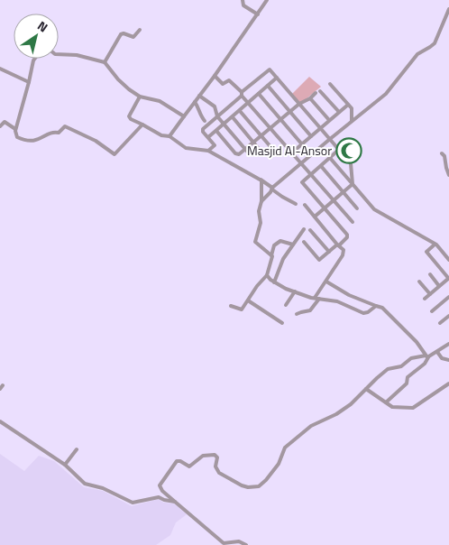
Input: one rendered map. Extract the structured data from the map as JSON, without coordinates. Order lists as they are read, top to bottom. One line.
{"places":{"mosque":["Masjid Al-Ansor"]},"north":"top right"}
